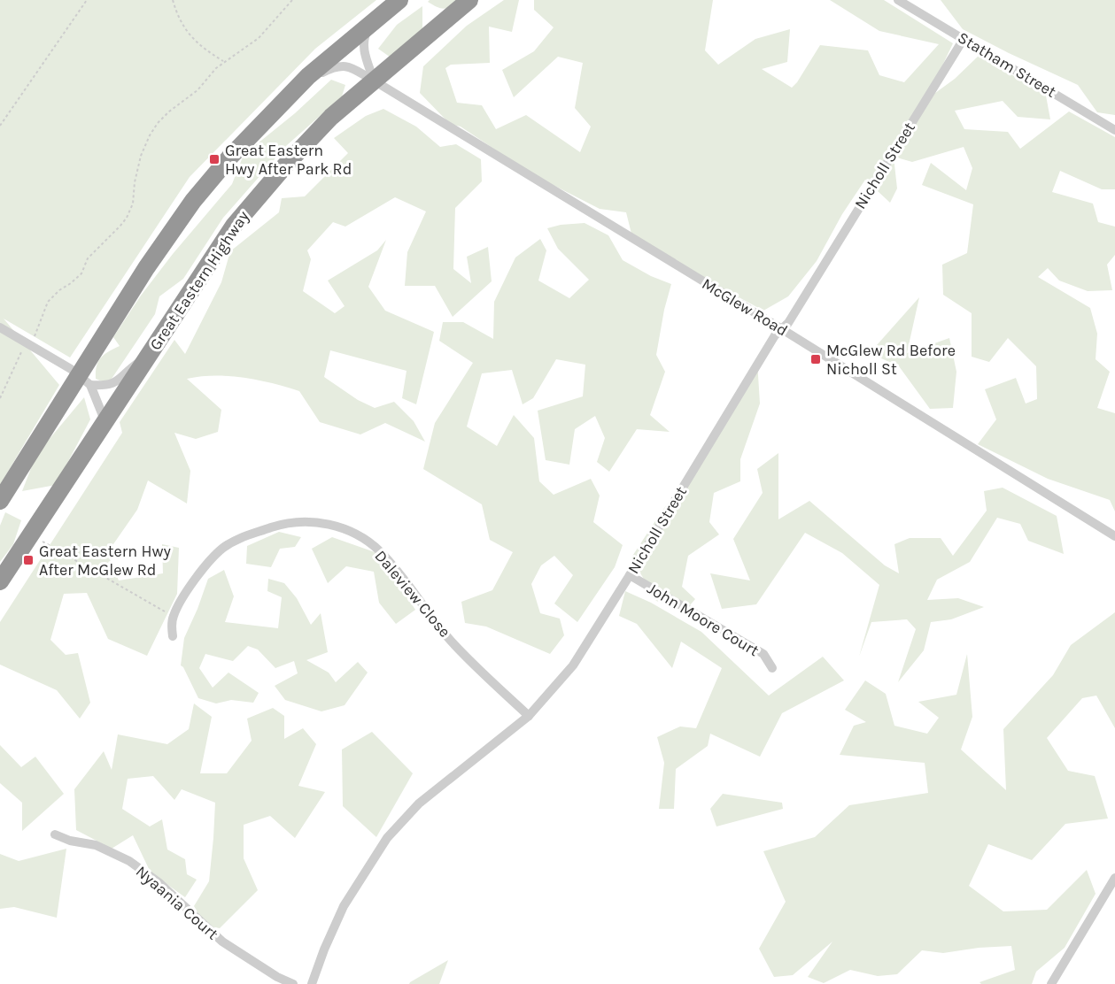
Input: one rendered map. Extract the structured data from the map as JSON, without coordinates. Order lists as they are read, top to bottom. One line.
{"streets":{"highway":["Great Eastern Highway"],"street":["Statham Street","Nicholl Street","McGlew Road","Daleview Close","John Moore Court","Nyaania Court"]},"crossings":[["Statham Street","Nicholl Street"],["Nicholl Street","McGlew Road"],["Nicholl Street","Daleview Close"],["Nicholl Street","John Moore Court"],["Great Eastern Highway","McGlew Road"]],"places":{"transit":["Great Eastern Hwy After Park Rd","McGlew Rd Before Nicholl St","Great Eastern Hwy After McGlew Rd"]}}
